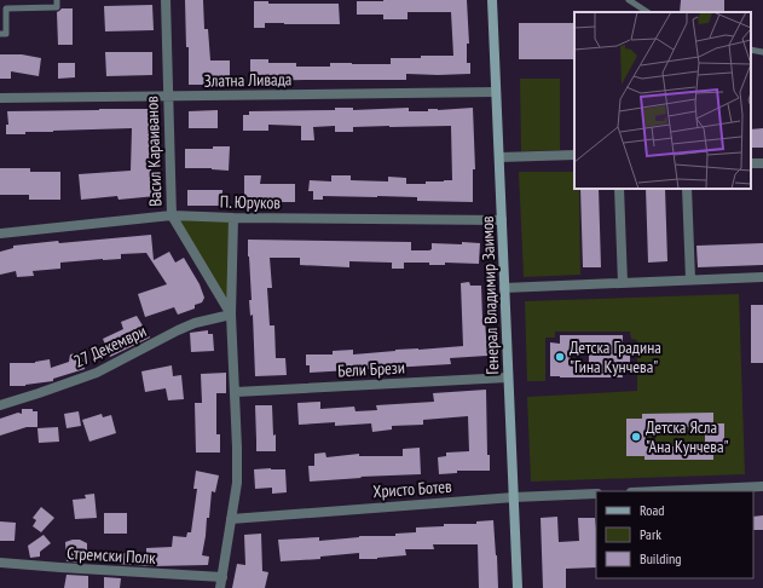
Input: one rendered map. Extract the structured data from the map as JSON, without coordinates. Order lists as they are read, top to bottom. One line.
{"streets":{"street":["Златна Ливада","Васил Караиванов","П. Юруков","Генерал Владимир Заимов","27 Декември","Бели Брези","Христо Ботев","Стремски Полк"]},"crossings":[["Златна Ливада","Васил Караиванов"],["Златна Ливада","Генерал Владимир Заимов"],["Васил Караиванов","П. Юруков"],["Васил Караиванов","27 Декември"],["Васил Караиванов","Бели Брези"],["Васил Караиванов","Христо Ботев"],["Васил Караиванов","Стремски Полк"],["П. Юруков","Генерал Владимир Заимов"],["Генерал Владимир Заимов","Бели Брези"],["Генерал Владимир Заимов","Христо Ботев"]],"places":["Детска Градина \"Гина Кунчева\"","Детска Ясла \"Ана Кунчева\""],"legend":["Road","Park","Building"]}
